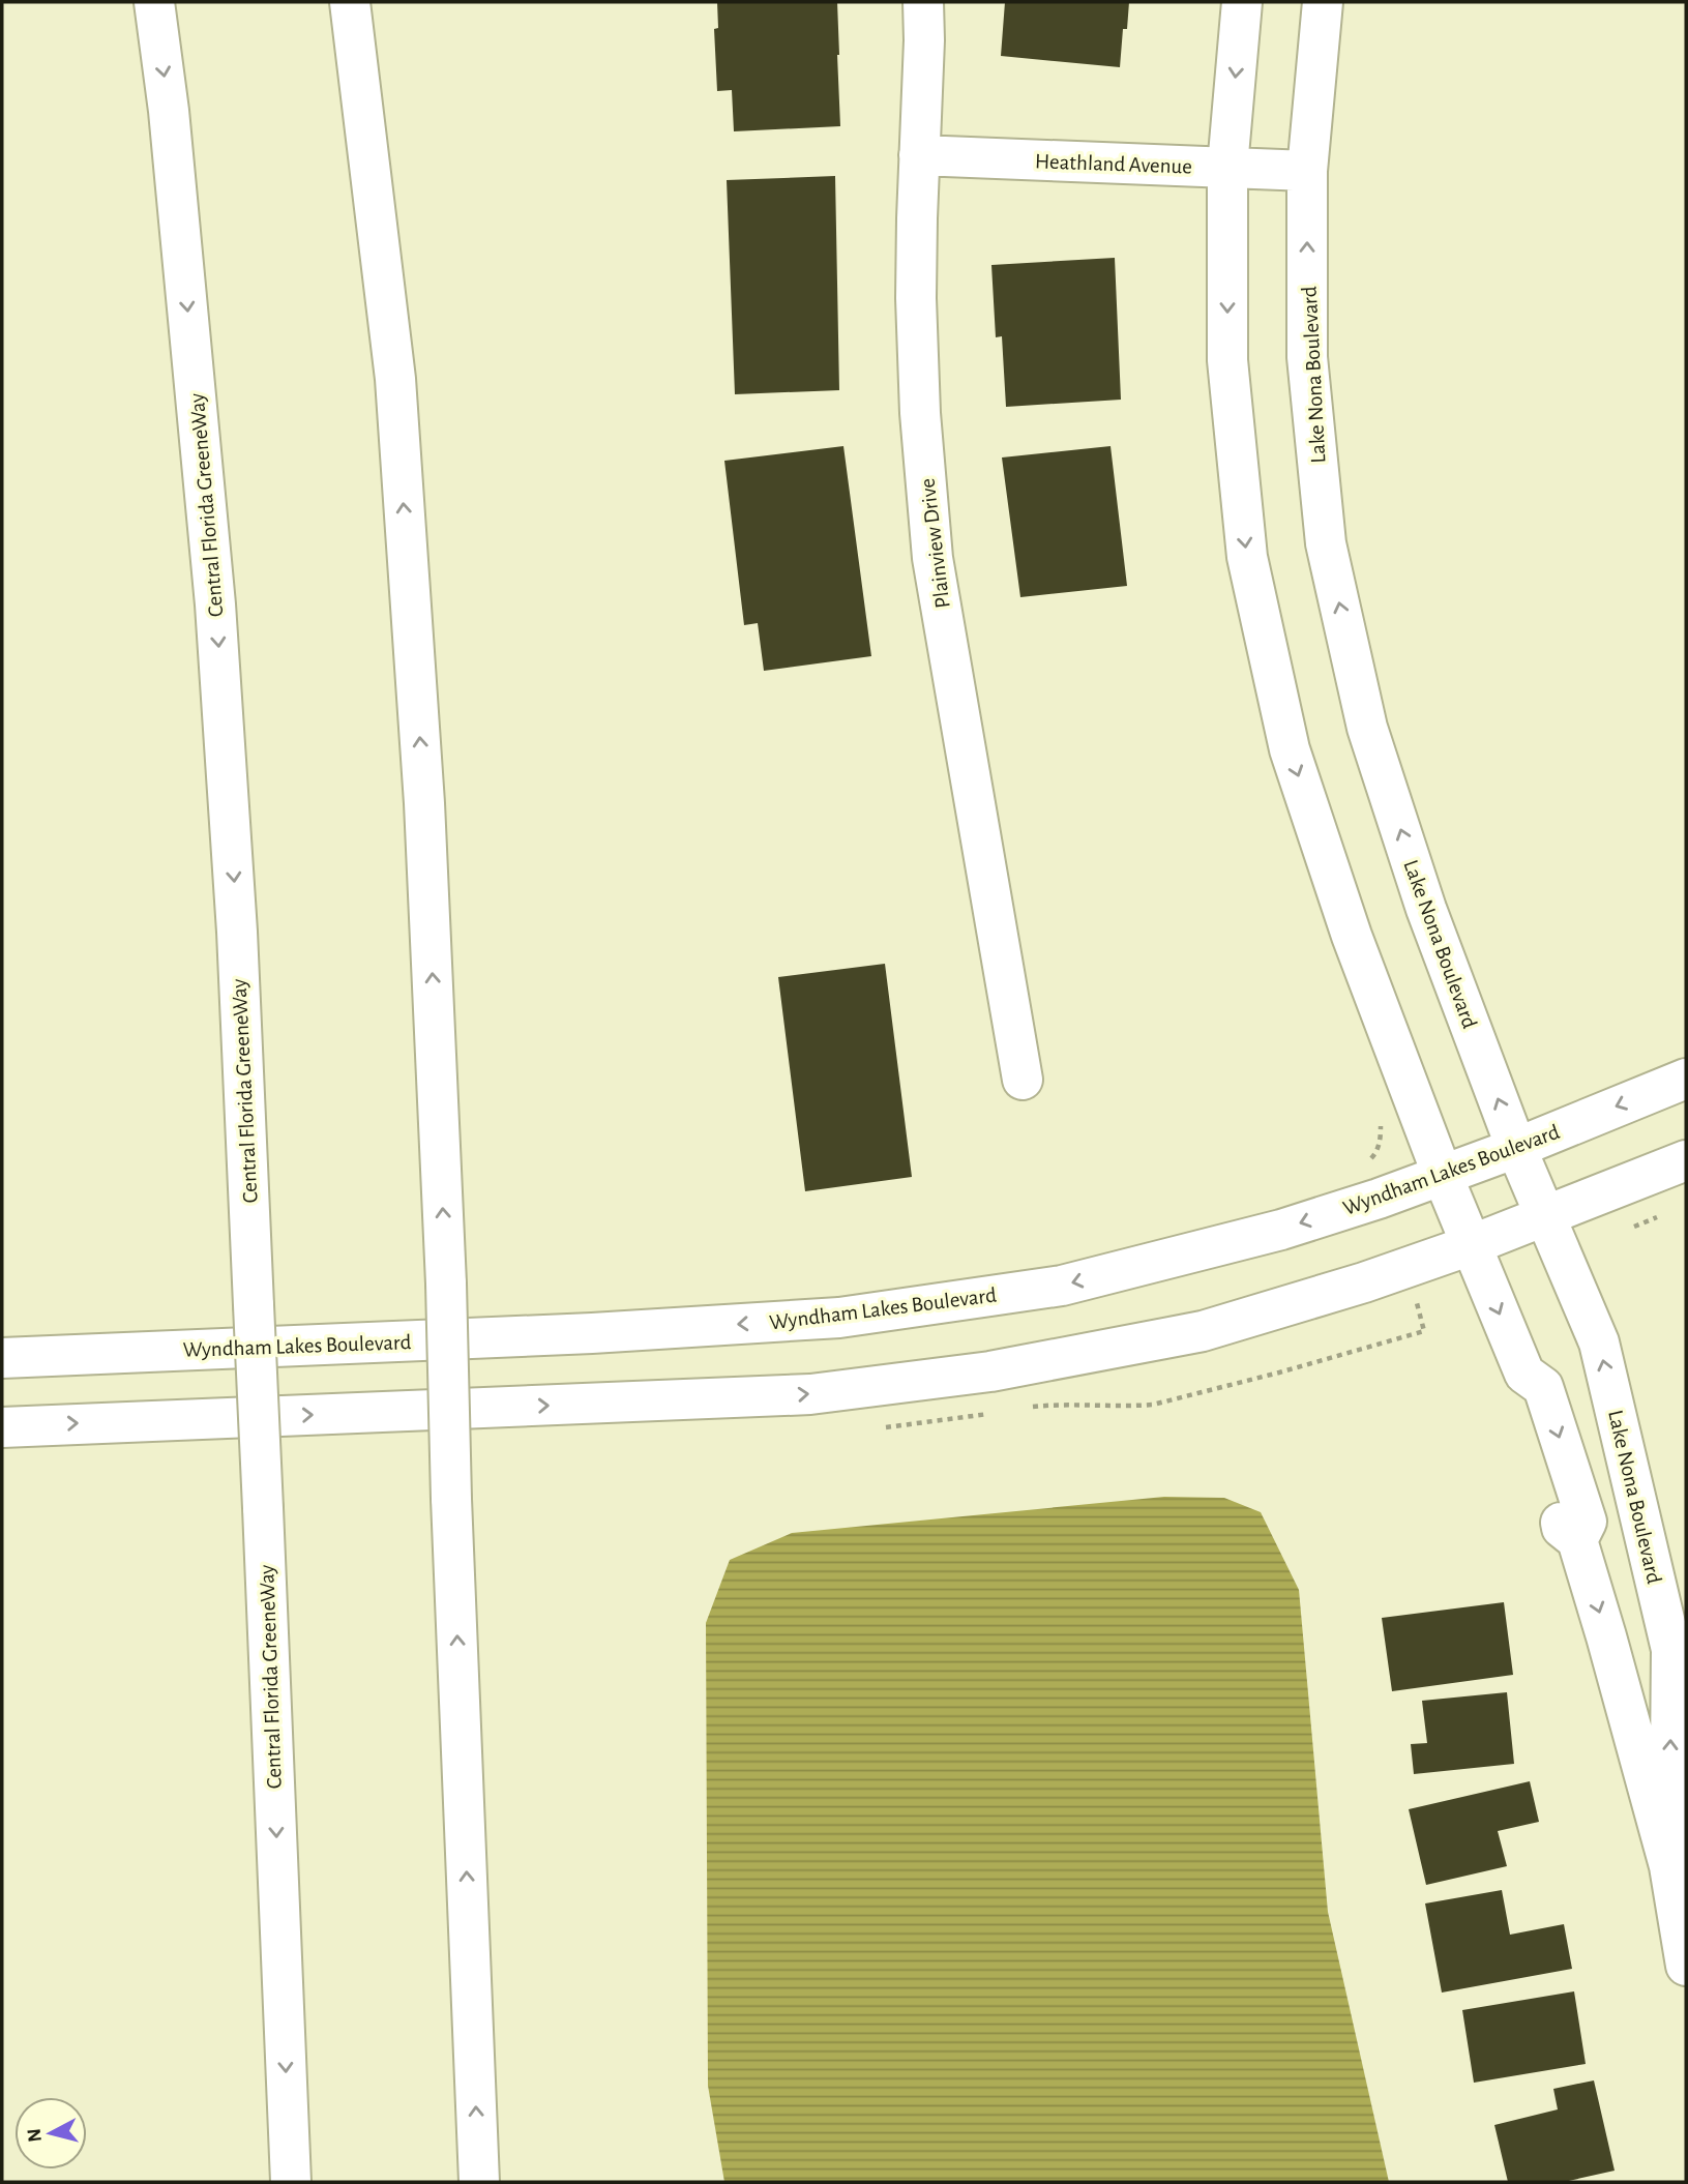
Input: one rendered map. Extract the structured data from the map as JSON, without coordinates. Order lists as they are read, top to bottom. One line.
{"streets":{"main road":["Heathland Avenue","Lake Nona Boulevard","Central Florida GreeneWay","Plainview Drive","Wyndham Lakes Boulevard"]},"crossings":[["Heathland Avenue","Lake Nona Boulevard"],["Heathland Avenue","Plainview Drive"],["Lake Nona Boulevard","Wyndham Lakes Boulevard"]],"north":"left"}
